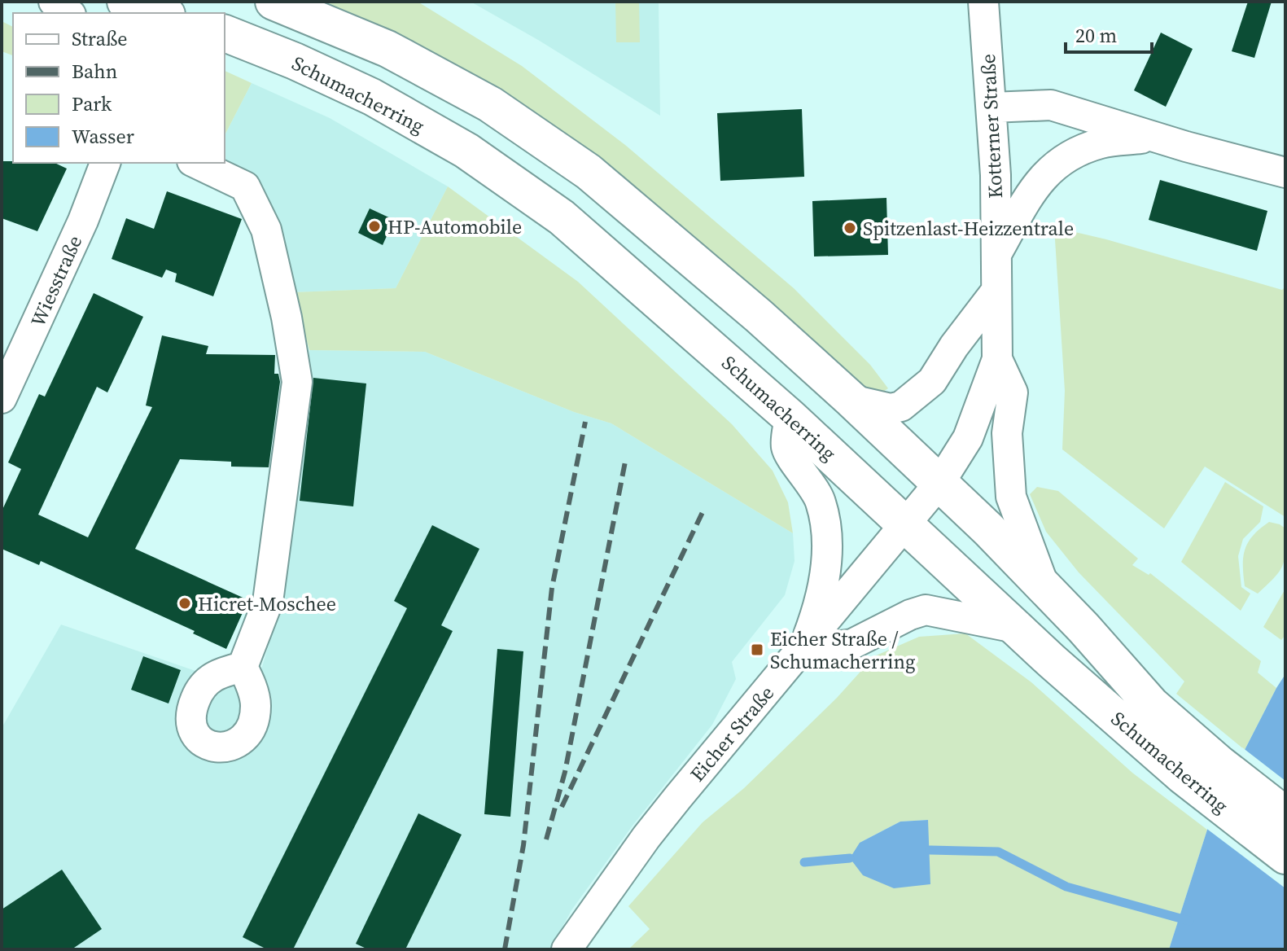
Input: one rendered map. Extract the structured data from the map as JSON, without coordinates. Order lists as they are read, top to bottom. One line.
{"streets":{"main road":["Schumacherring"],"street":["Kotterner Straße","Wiesstraße","Eicher Straße"]},"crossings":[["Schumacherring","Kotterner Straße"],["Schumacherring","Eicher Straße"],["Kotterner Straße","Eicher Straße"]],"places":{"other":["HP-Automobile","Spitzenlast-Heizzentrale","Hicret-Moschee"],"transit":["Eicher Straße / Schumacherring"]},"legend":["Straße","Bahn","Park","Wasser"],"scale_bar":"20 m"}
